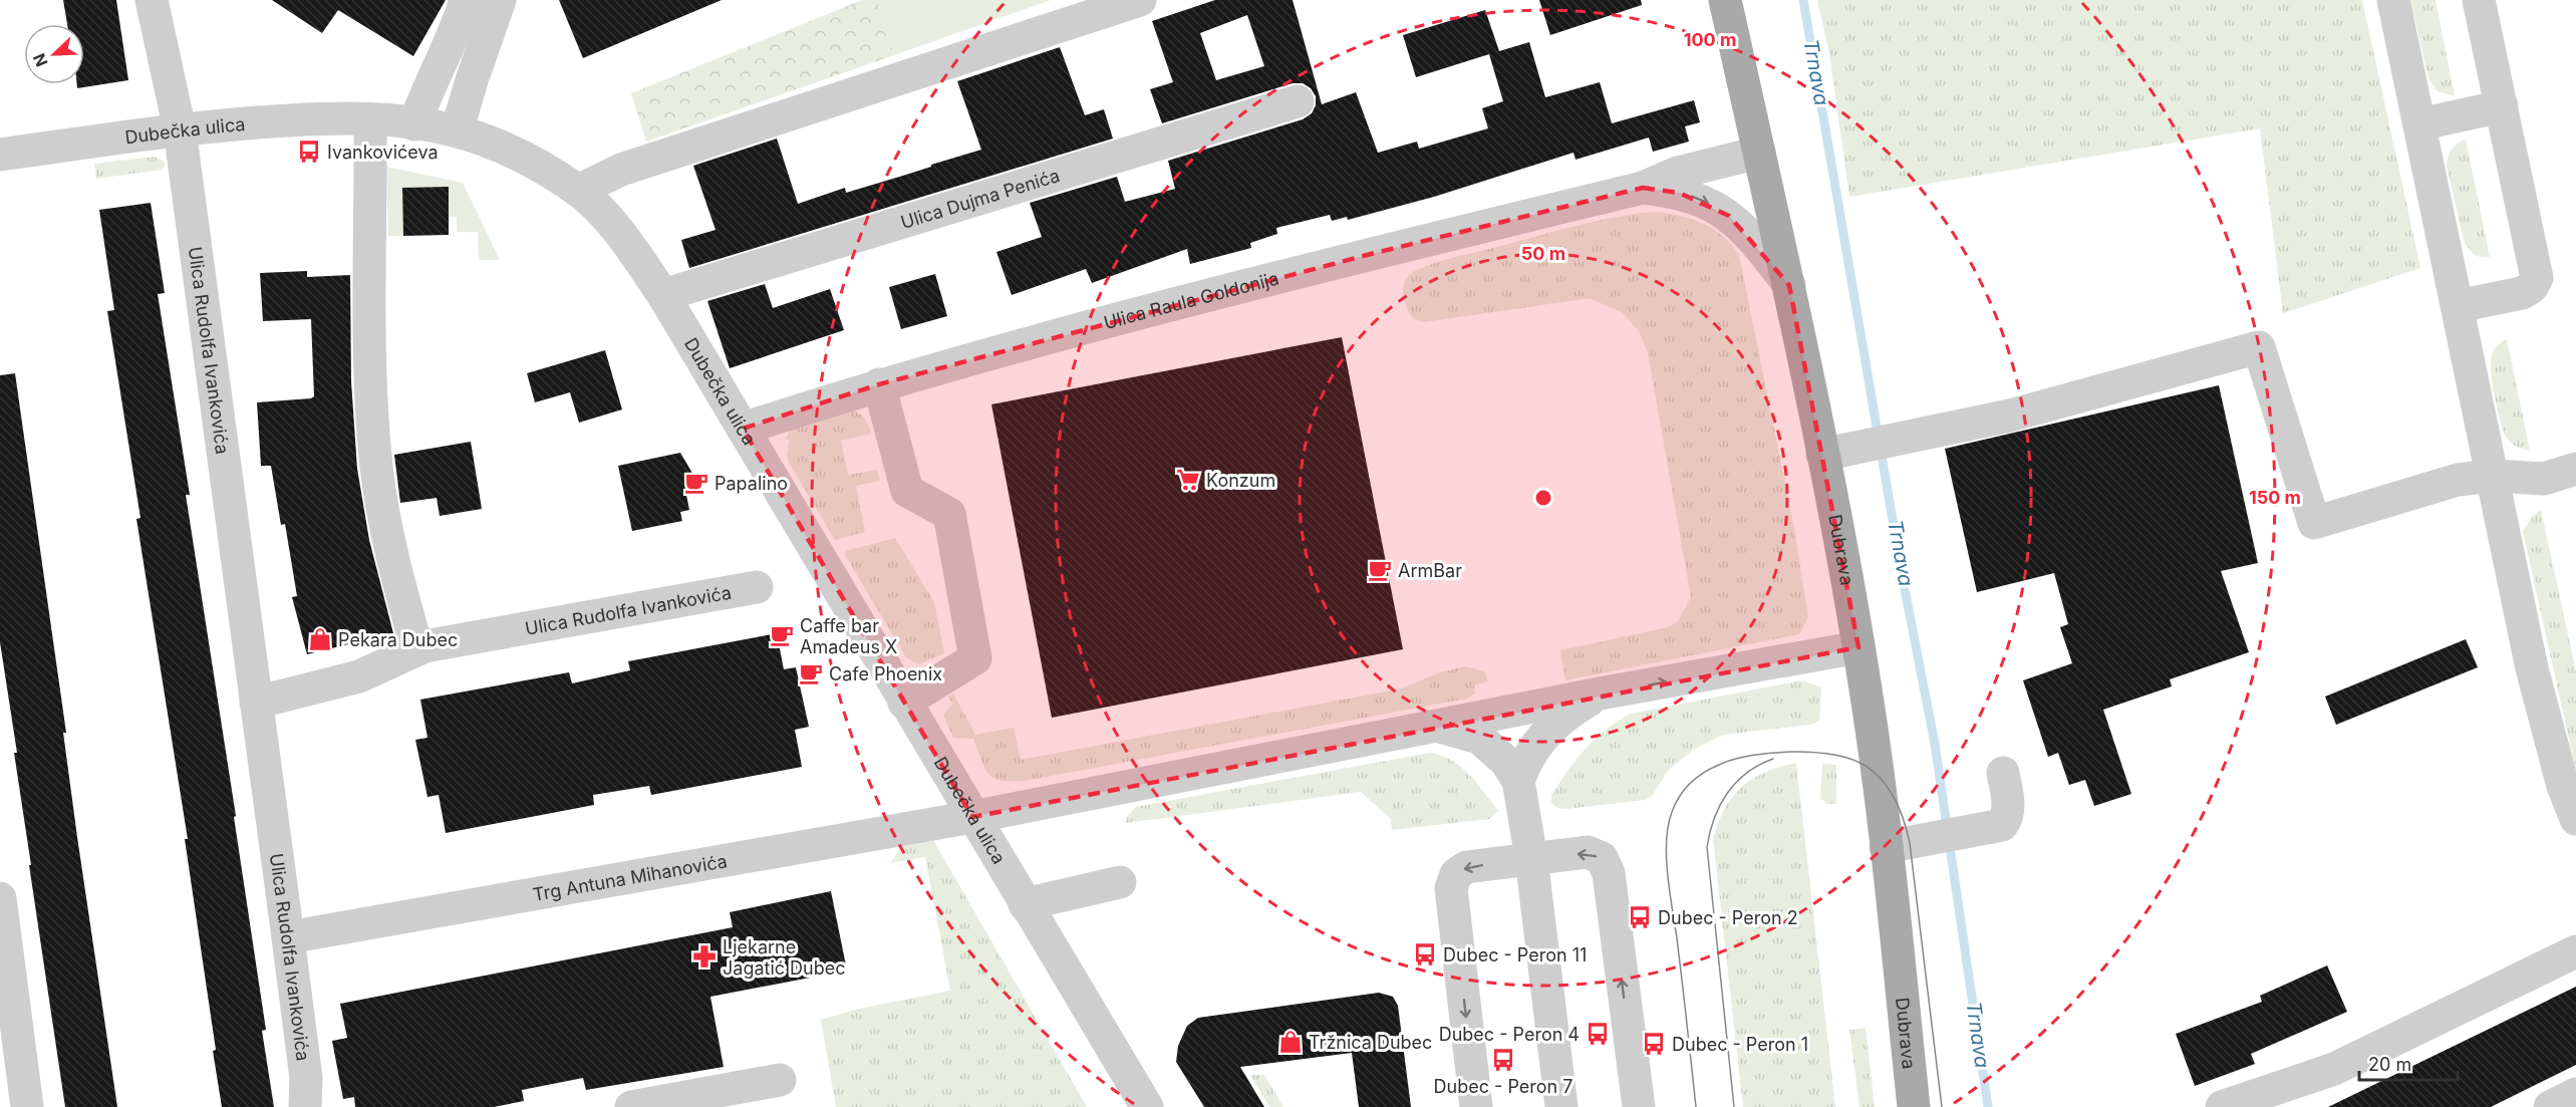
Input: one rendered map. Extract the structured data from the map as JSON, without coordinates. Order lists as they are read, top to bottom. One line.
{"streets":{"main road":["Dubrava"],"street":["Dubečka ulica","Ulica Dujma Penića","Ulica Raula Goldonija","Ulica Rudolfa Ivankovića","Trg Antuna Mihanovića"]},"crossings":[["Dubečka ulica","Ulica Dujma Penića"],["Dubečka ulica","Ulica Raula Goldonija"],["Dubečka ulica","Ulica Rudolfa Ivankovića"],["Dubečka ulica","Trg Antuna Mihanovića"],["Ulica Raula Goldonija","Dubrava"],["Ulica Rudolfa Ivankovića","Trg Antuna Mihanovića"],["Dubrava","Trg Antuna Mihanovića"]],"water":["Trnava"],"places":{"bus stop":["Ivankovićeva","Dubec - Peron 2","Dubec - Peron 11","Dubec - Peron 4","Dubec - Peron 1","Dubec - Peron 7"],"supermarket":["Konzum"],"cafe":["Papalino","ArmBar","Caffe bar Amadeus X","Cafe Phoenix"],"shop":["Pekara Dubec","Tržnica Dubec"],"pharmacy":["Ljekarne Jagatić Dubec"]},"scale_bar":"20 m","north":"bottom left","rings":["100 m","50 m","150 m"]}
